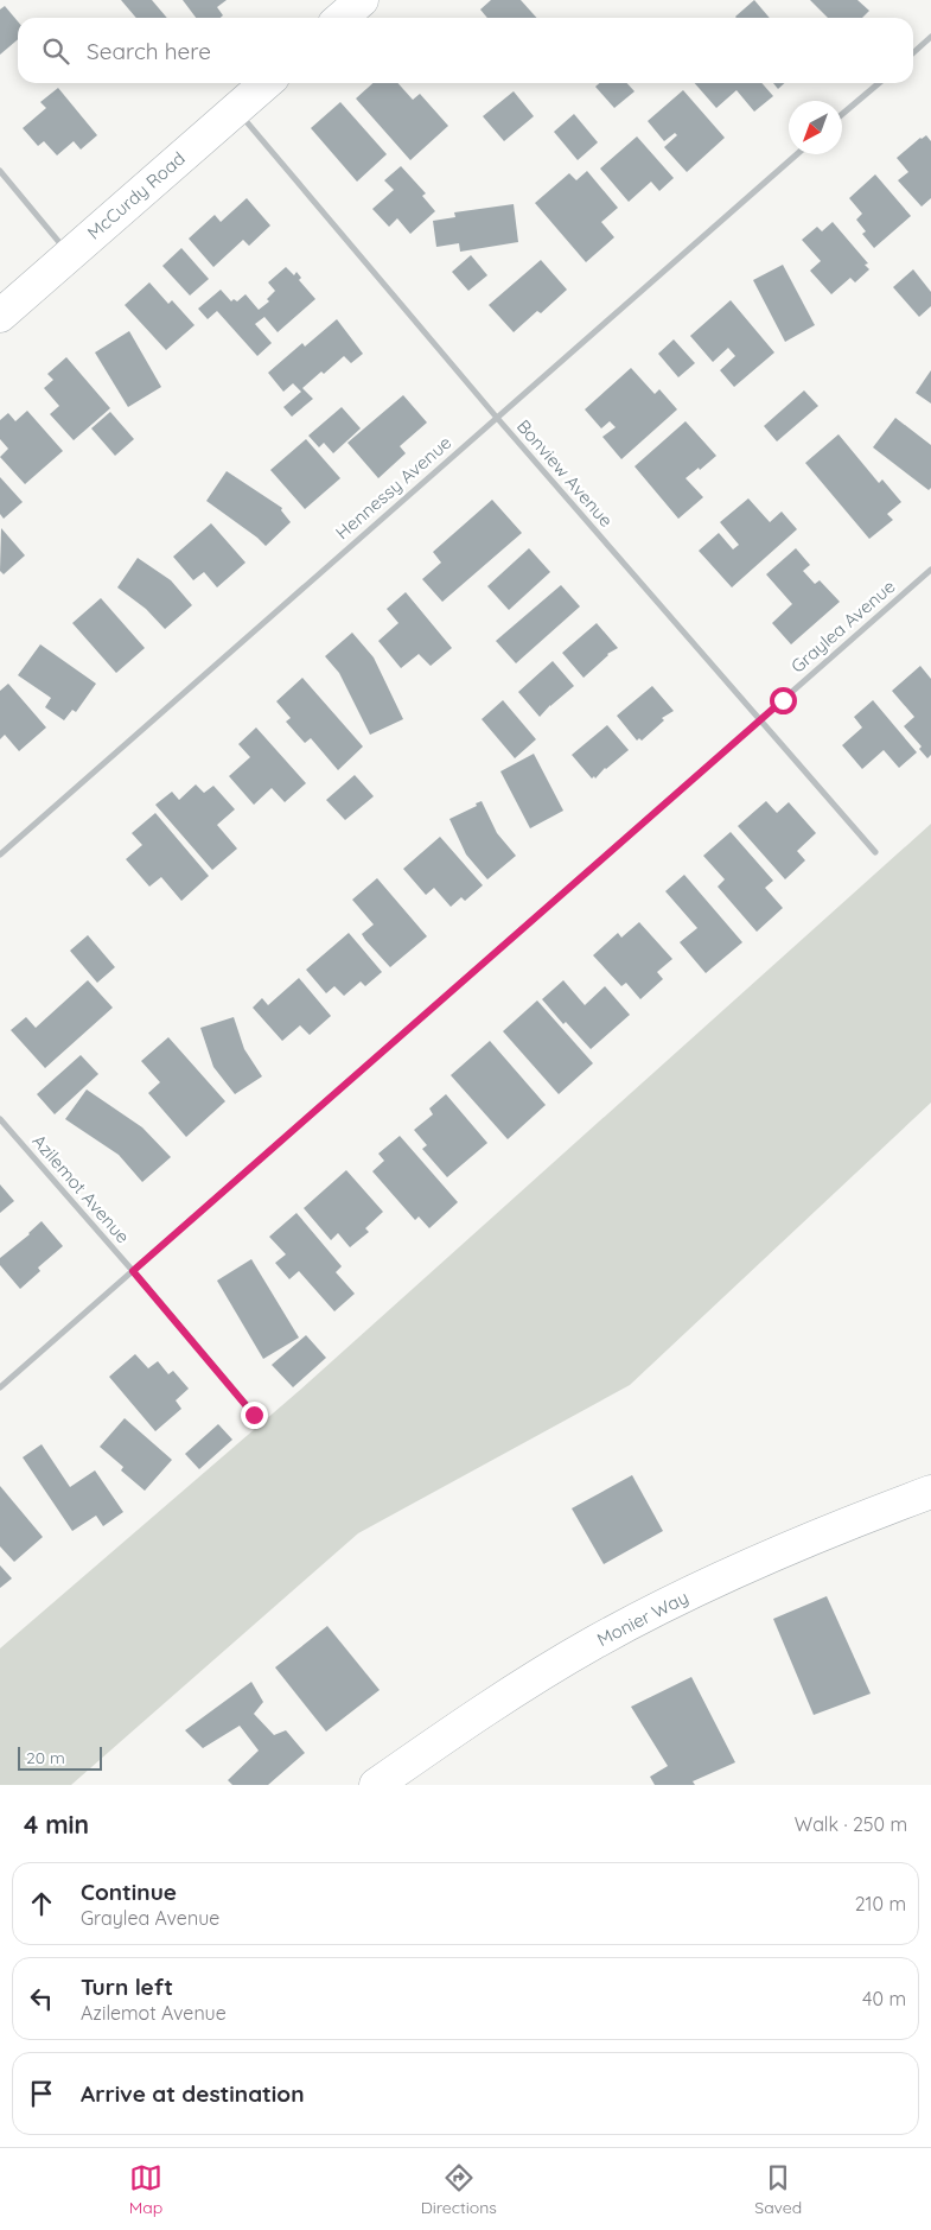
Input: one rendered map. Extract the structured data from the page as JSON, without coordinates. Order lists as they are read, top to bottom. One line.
{"streets":{"street":["McCurdy Road","Bonview Avenue","Hennessy Avenue","Graylea Avenue","Azilemot Avenue","Monier Way"]},"crossings":[["McCurdy Road","Bonview Avenue"],["Bonview Avenue","Hennessy Avenue"],["Bonview Avenue","Graylea Avenue"],["Graylea Avenue","Azilemot Avenue"]],"scale_bar":"20 m","north":"bottom left","page":{"search":"Search here","scale":"20 m","heading":["4 min","Walk · 250 m"],"list":[["Continue","Graylea Avenue","210 m"],["Turn left","Azilemot Avenue","40 m"],"Arrive at destination"],"nav":["Map","Directions","Saved"]}}
